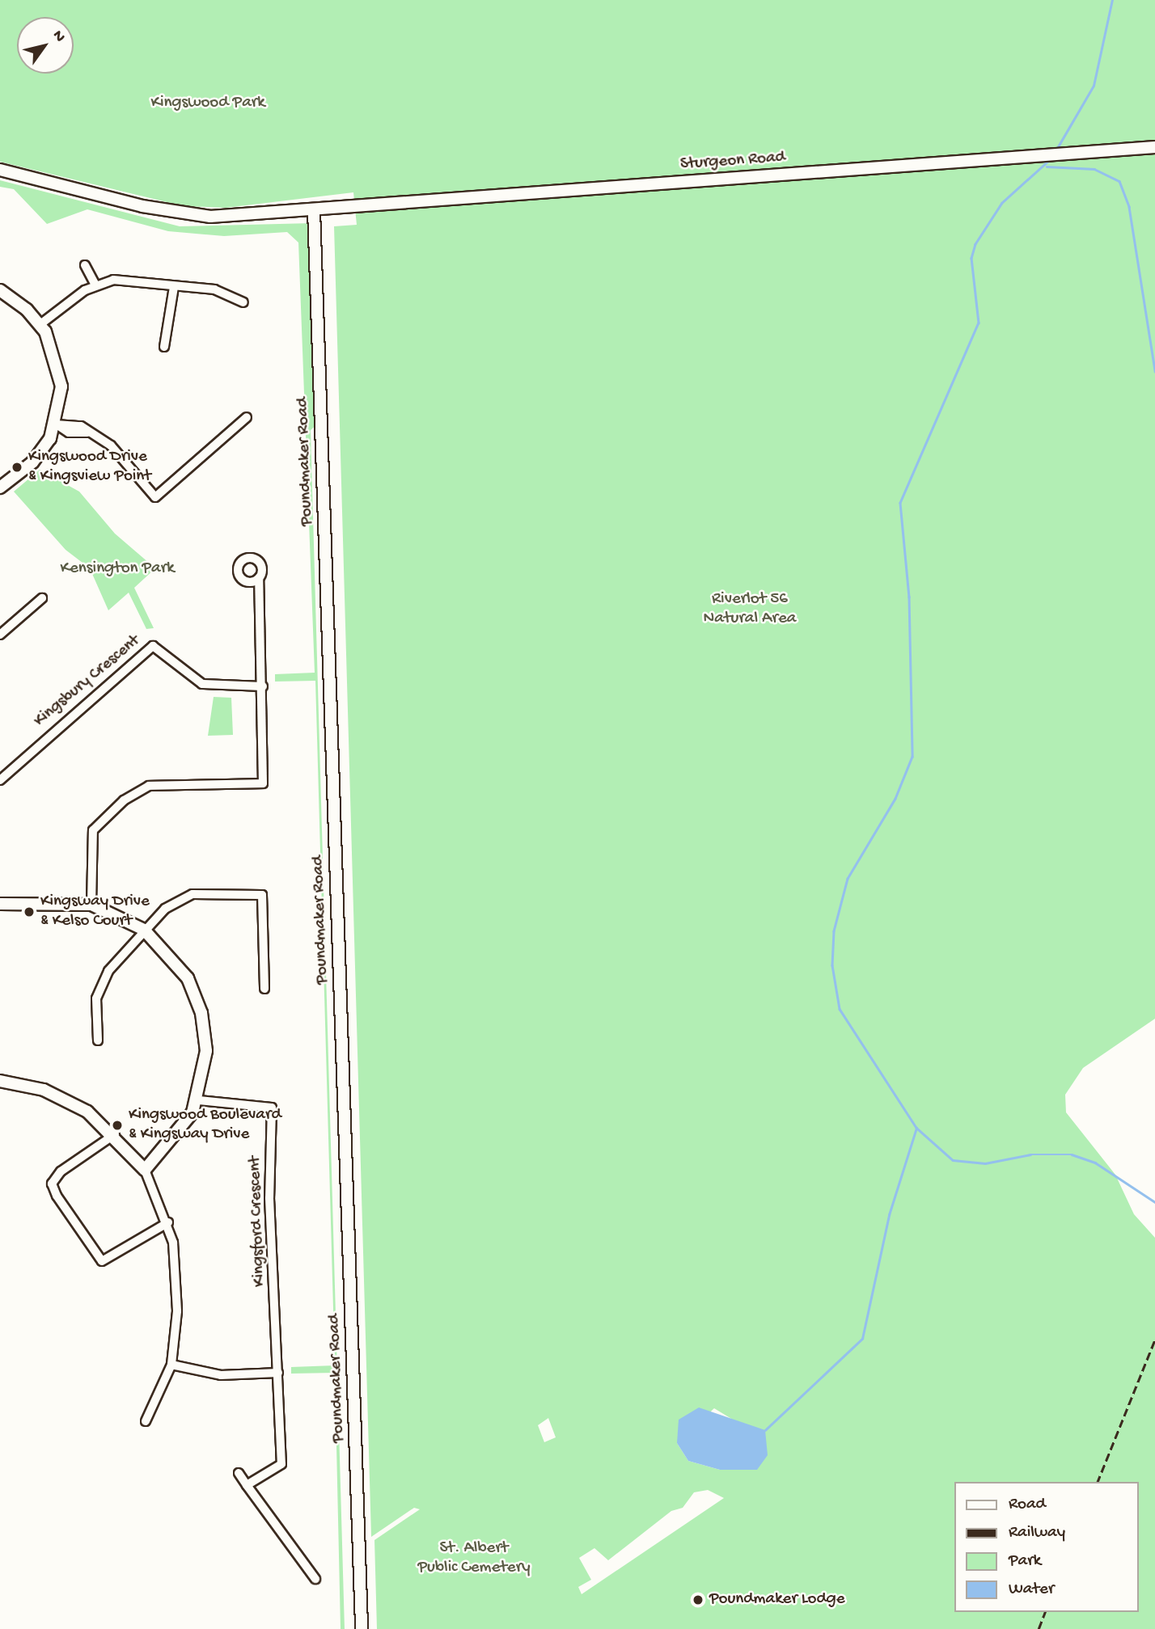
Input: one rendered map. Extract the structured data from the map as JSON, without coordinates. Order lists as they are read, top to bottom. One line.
{"streets":{"street":["Sturgeon Road","Poundmaker Road","Kingsbury Crescent","Kingsford Crescent"]},"crossings":[["Sturgeon Road","Poundmaker Road"]],"parks":["Kingswood Park","Kensington Park","Riverlot 56 Natural Area","St. Albert Public Cemetery"],"places":["Kingswood Drive & Kingsview Point","Kingsway Drive & Kelso Court","Kingswood Boulevard & Kingsway Drive","Poundmaker Lodge"],"legend":["Road","Railway","Park","Water"],"north":"top right"}
